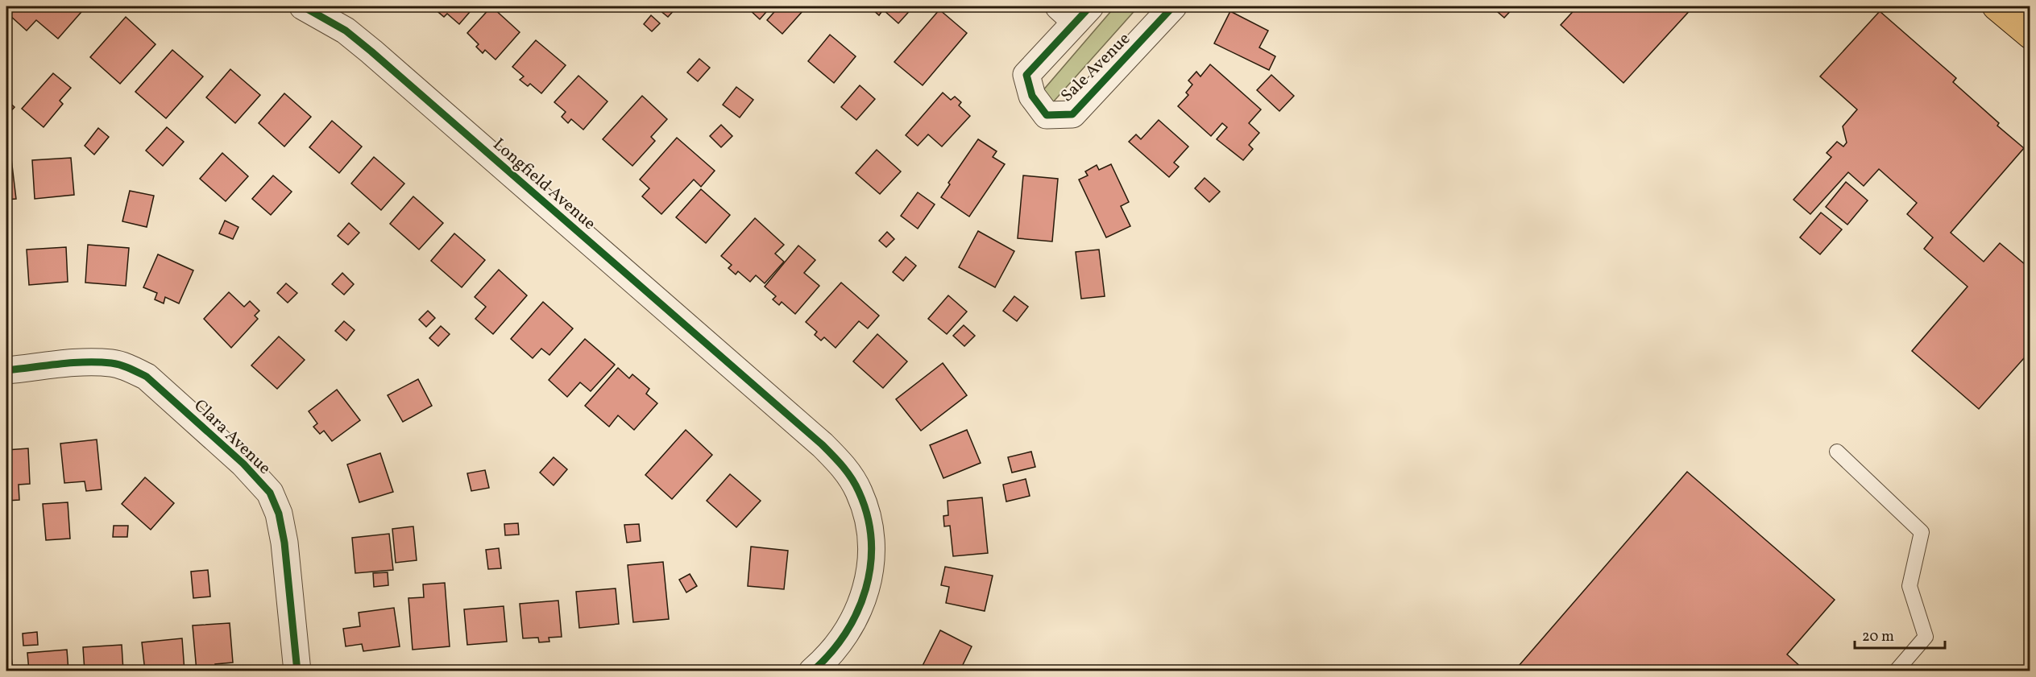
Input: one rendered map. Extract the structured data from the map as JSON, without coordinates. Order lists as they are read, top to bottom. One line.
{"streets":{"street":["Sale Avenue","Longfield Avenue","Clara Avenue"]},"scale_bar":"20 m"}
